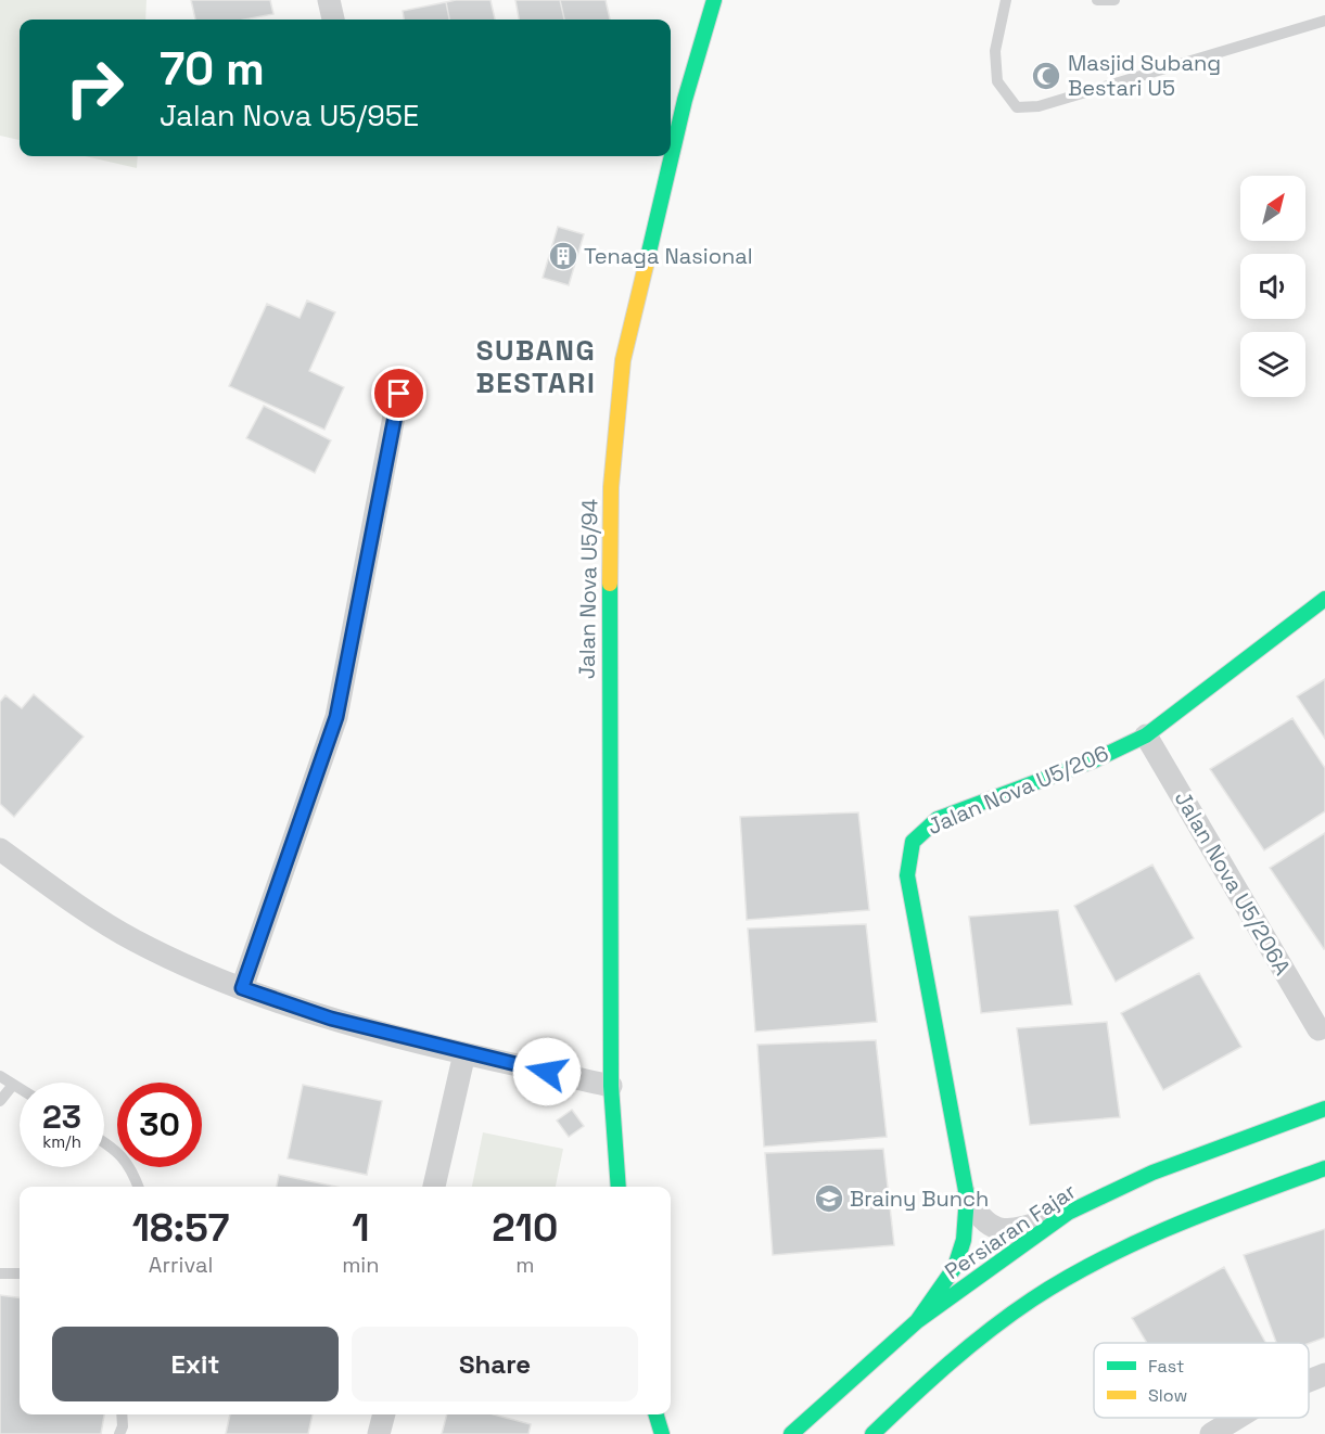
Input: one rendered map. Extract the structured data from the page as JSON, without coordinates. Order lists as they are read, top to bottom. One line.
{"streets":{"street":["Jalan Nova U5/94","Jalan Nova U5/206","Jalan Nova U5/206A","Persiaran Fajar"]},"crossings":[["Jalan Nova U5/206","Jalan Nova U5/206A"],["Jalan Nova U5/206","Persiaran Fajar"]],"districts":["SUBANG BESTARI"],"places":{"mosque":["Masjid Subang Bestari U5"],"building":["Tenaga Nasional"],"school or university":["Brainy Bunch"]},"legend":["Fast","Slow"],"north":"top right","page":{"turn":["70 m","Jalan Nova U5/95E"],"speed":"23 km/h","limit":"30","eta":["18:57","Arrival","1","min","210","m"],"buttons":["Exit","Share"]}}
